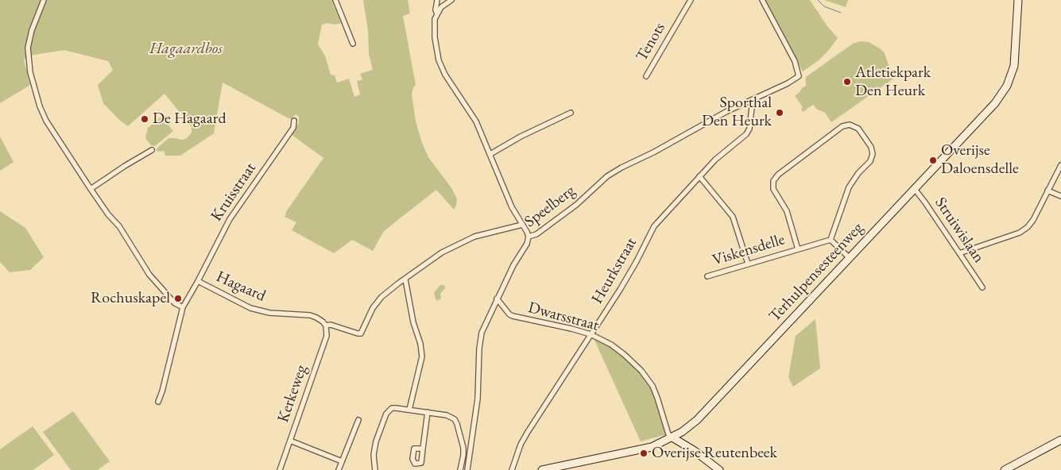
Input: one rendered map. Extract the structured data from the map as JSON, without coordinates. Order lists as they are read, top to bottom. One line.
{"streets":{"main road":["Terhulpensesteenweg"],"street":["Tenots","Kruisstraat","Speelberg","Struiwislaan","Viskensdelle","Heurkstraat","Hagaard","Dwarsstraat","Kerkeweg"]},"crossings":[["Kruisstraat","Hagaard"],["Speelberg","Heurkstraat"],["Speelberg","Dwarsstraat"],["Struiwislaan","Terhulpensesteenweg"],["Heurkstraat","Dwarsstraat"],["Terhulpensesteenweg","Dwarsstraat"],["Hagaard","Kerkeweg"]],"parks":["Hagaardbos"],"places":["Atletiekpark Den Heurk","Sporthal Den Heurk","De Hagaard","Overijse Daloensdelle","Rochuskapel","Overijse Reutenbeek"]}
